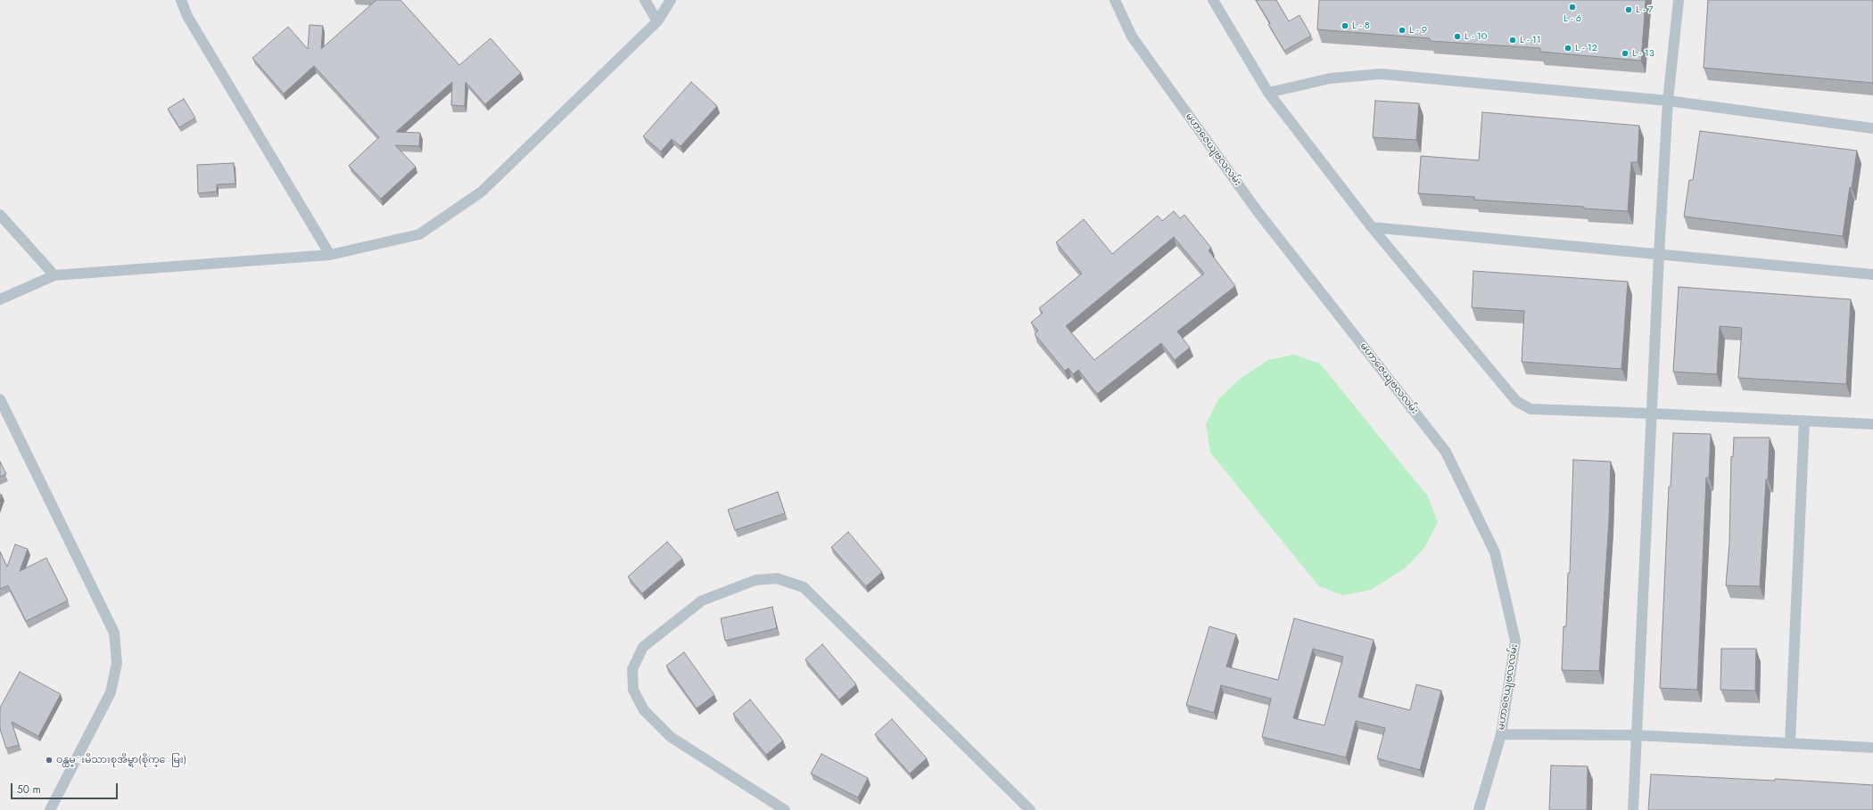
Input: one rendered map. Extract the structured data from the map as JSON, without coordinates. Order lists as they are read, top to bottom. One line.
{"streets":{"street":["မဟာဇေယျဗလလမ်း"]},"places":["L - 6","L - 7","L - 8","L - 9","L - 10","L - 11","L - 12","L - 13","ဝန္ထမ္းမိသားစုအိမ္ရာ(စိုက္ေမြး)"],"scale_bar":"50 m"}
